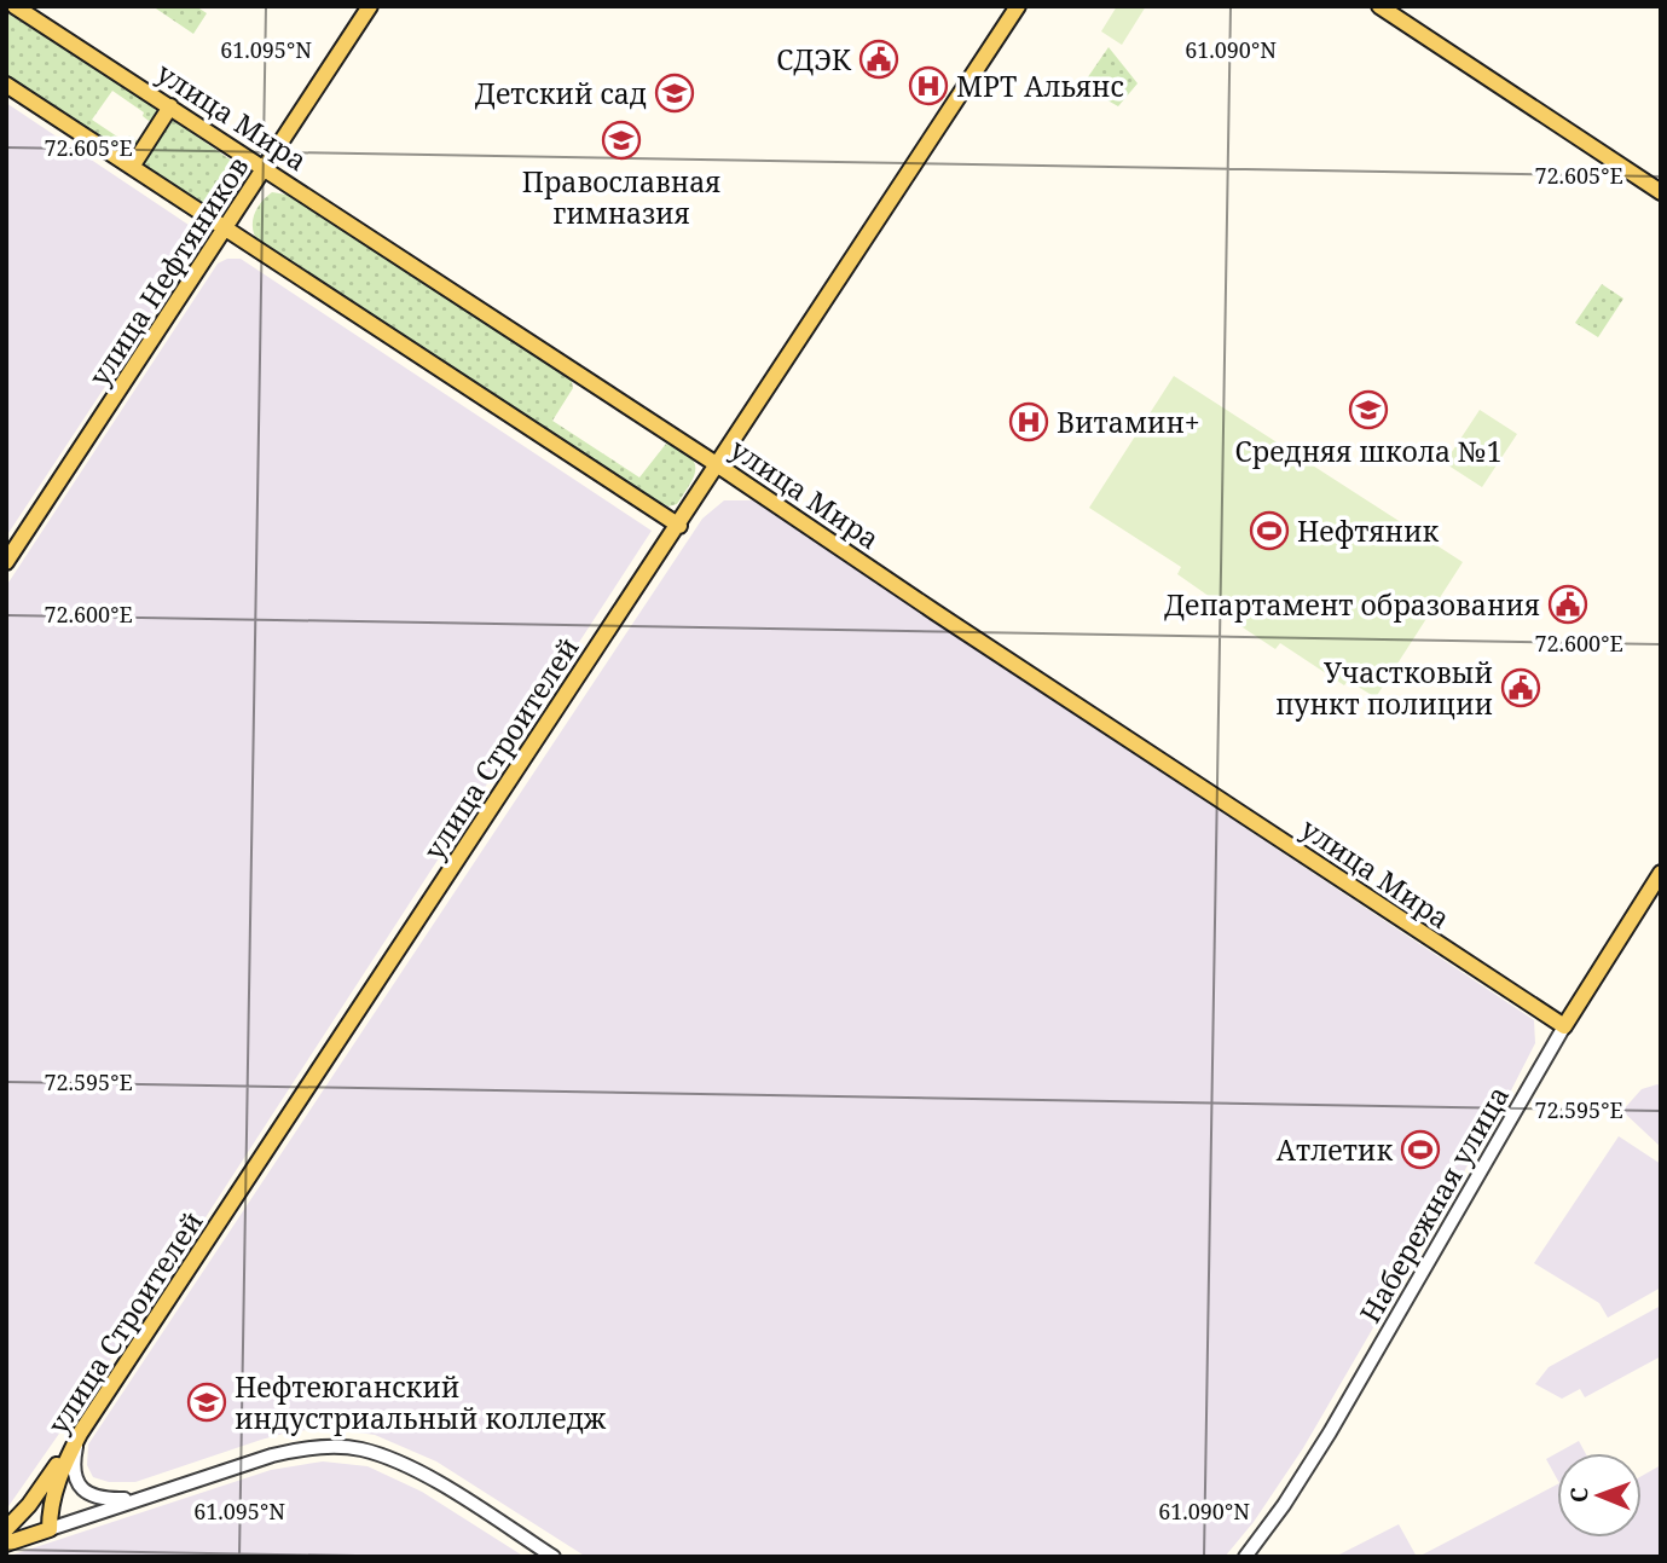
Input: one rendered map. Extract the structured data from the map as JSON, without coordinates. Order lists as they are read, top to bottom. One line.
{"streets":{"main road":["улица Мира","улица Нефтяников","улица Строителей","Набережная улица"]},"crossings":[["улица Мира","улица Нефтяников"],["улица Мира","улица Строителей"],["улица Мира","Набережная улица"]],"places":{"public building":["СДЭК","Департамент образования","Участковый пункт полиции"],"hospital":["МРТ Альянс","Витамин+"],"school or university":["Детский сад","Православная гимназия","Средняя школа №1","Нефтеюганский индустриальный колледж"],"sports":["Нефтяник","Атлетик"]},"north":"left","coordinates":["61.095°N","61.090°N","72.605°E","72.600°E","72.595°E"]}
